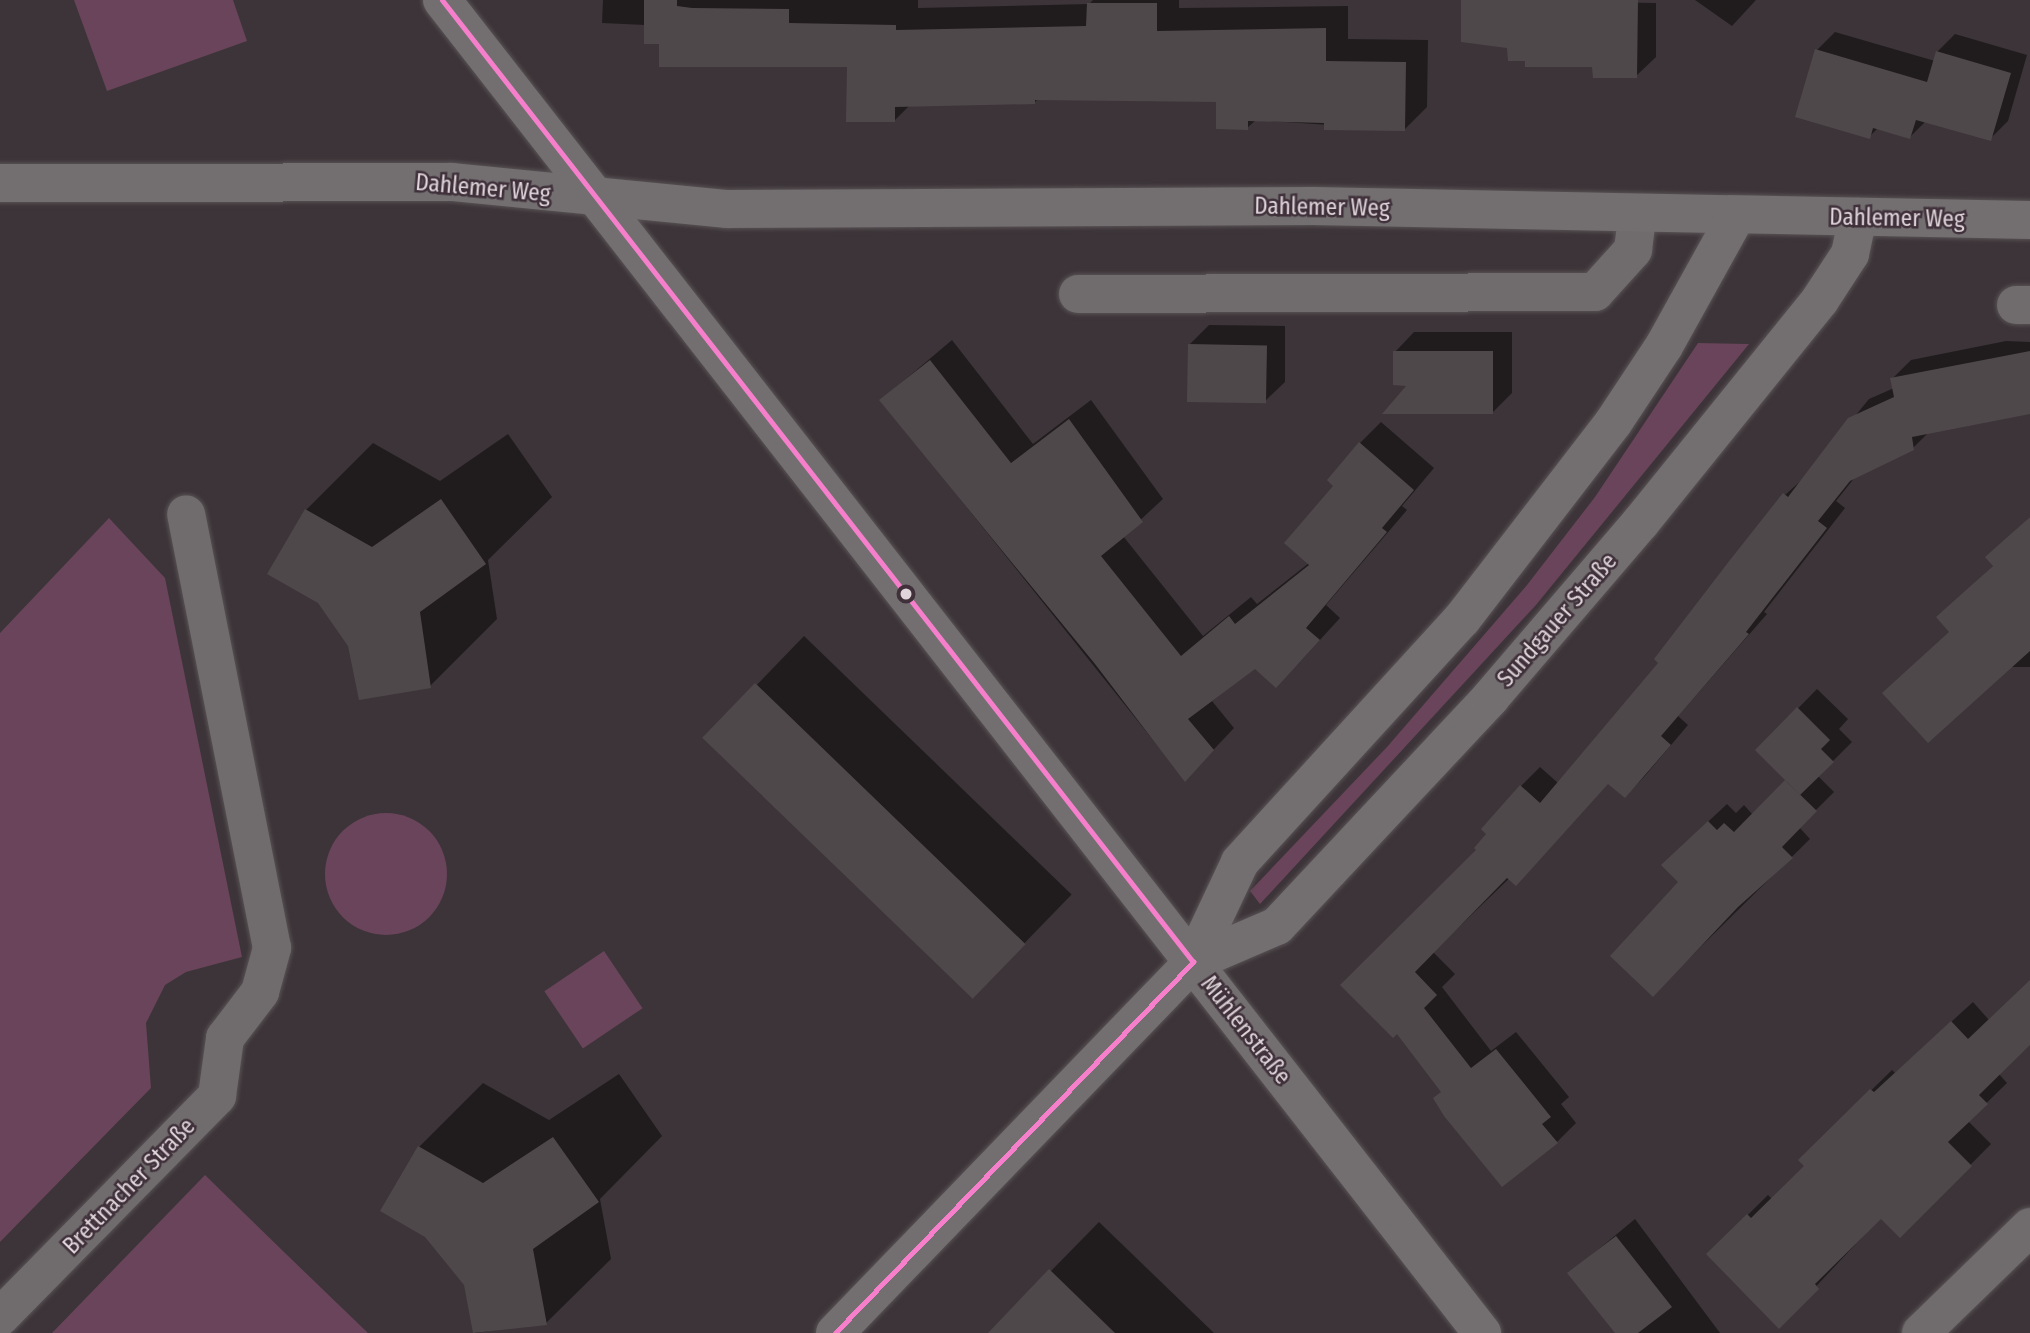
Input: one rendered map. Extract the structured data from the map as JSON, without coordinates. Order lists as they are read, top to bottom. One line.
{"streets":{"street":["Dahlemer Weg","Sundgauer Straße","Mühlenstraße","Brettnacher Straße"]},"crossings":[["Dahlemer Weg","Sundgauer Straße"],["Dahlemer Weg","Mühlenstraße"],["Sundgauer Straße","Mühlenstraße"]]}
